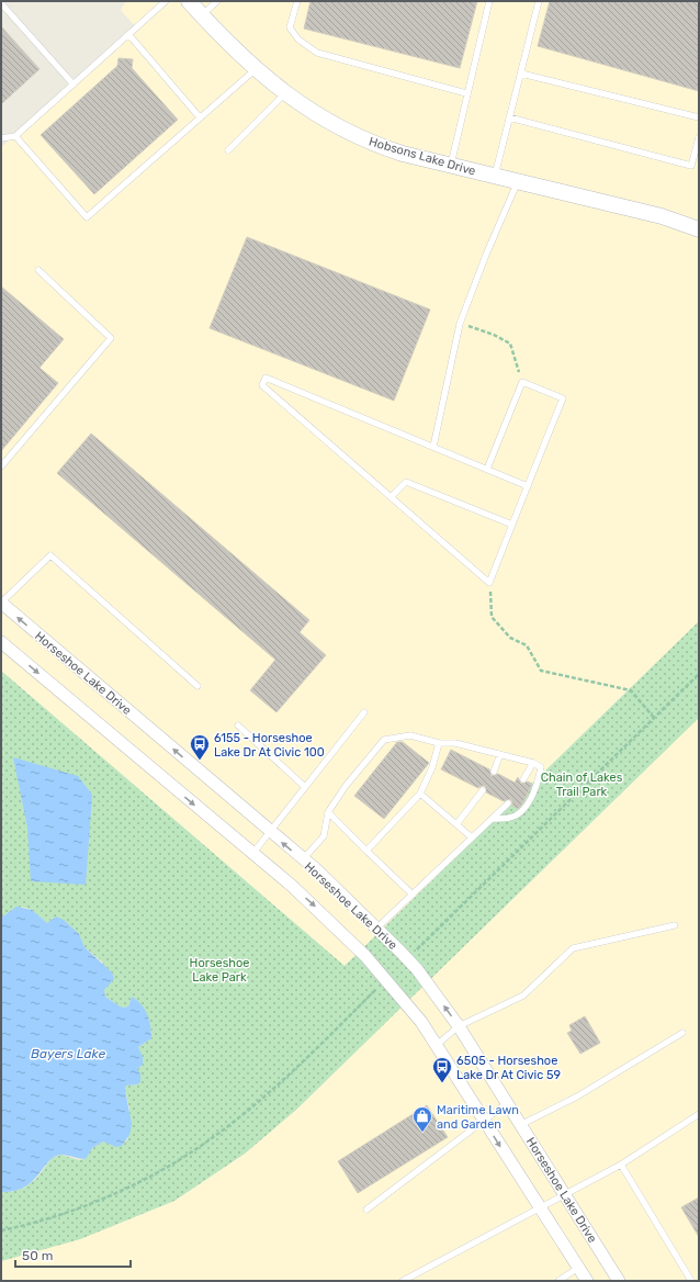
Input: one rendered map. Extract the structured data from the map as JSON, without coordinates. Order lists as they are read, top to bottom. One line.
{"streets":{"street":["Hobsons Lake Drive","Horseshoe Lake Drive"]},"water":["Bayers Lake"],"parks":["Chain of Lakes Trail Park","Horseshoe Lake Park"],"places":{"bus stop":["6155 - Horseshoe Lake Dr At Civic 100","6505 - Horseshoe Lake Dr At Civic 59"],"shop":["Maritime Lawn and Garden"]},"scale_bar":"50 m"}
